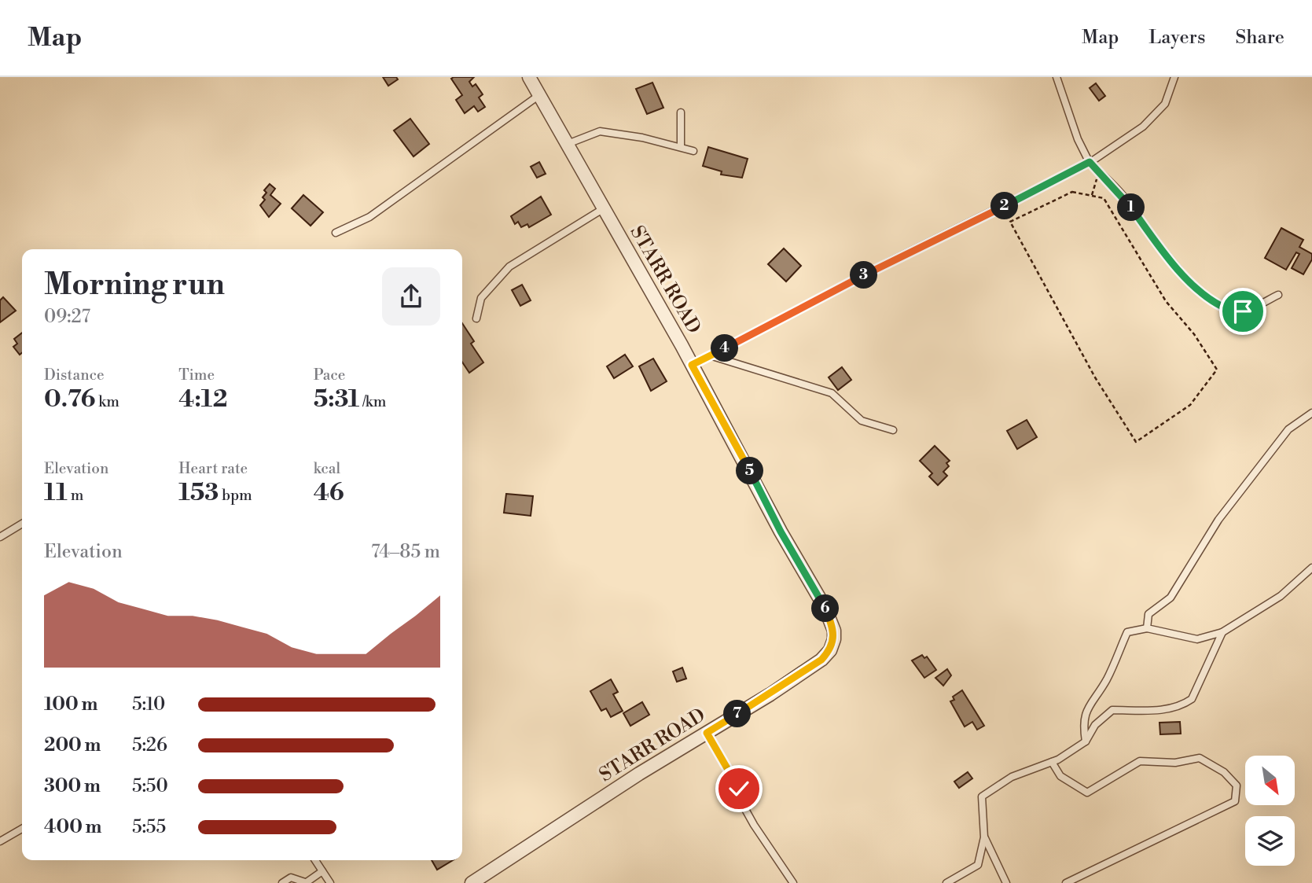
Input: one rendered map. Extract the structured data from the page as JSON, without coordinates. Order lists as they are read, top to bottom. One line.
{"streets":{"street":["STARR ROAD"]},"north":"bottom right","page":{"header":"Map","nav":["Map","Layers","Share"],"pins":["2","1","3","4","5","6","7"],"heading":["Morning run","09:27"],"stats":[["Distance","0.76 km"],["Time","4:12"],["Pace","5:31 /km"],["Elevation","11 m"],["Heart rate","153 bpm"],["kcal","46"]],"chart":["Elevation","74–85 m"],"list":[{"name":"100 m","note":"5:10"},{"name":"200 m","note":"5:26"},{"name":"300 m","note":"5:50"},{"name":"400 m","note":"5:55"}]}}
